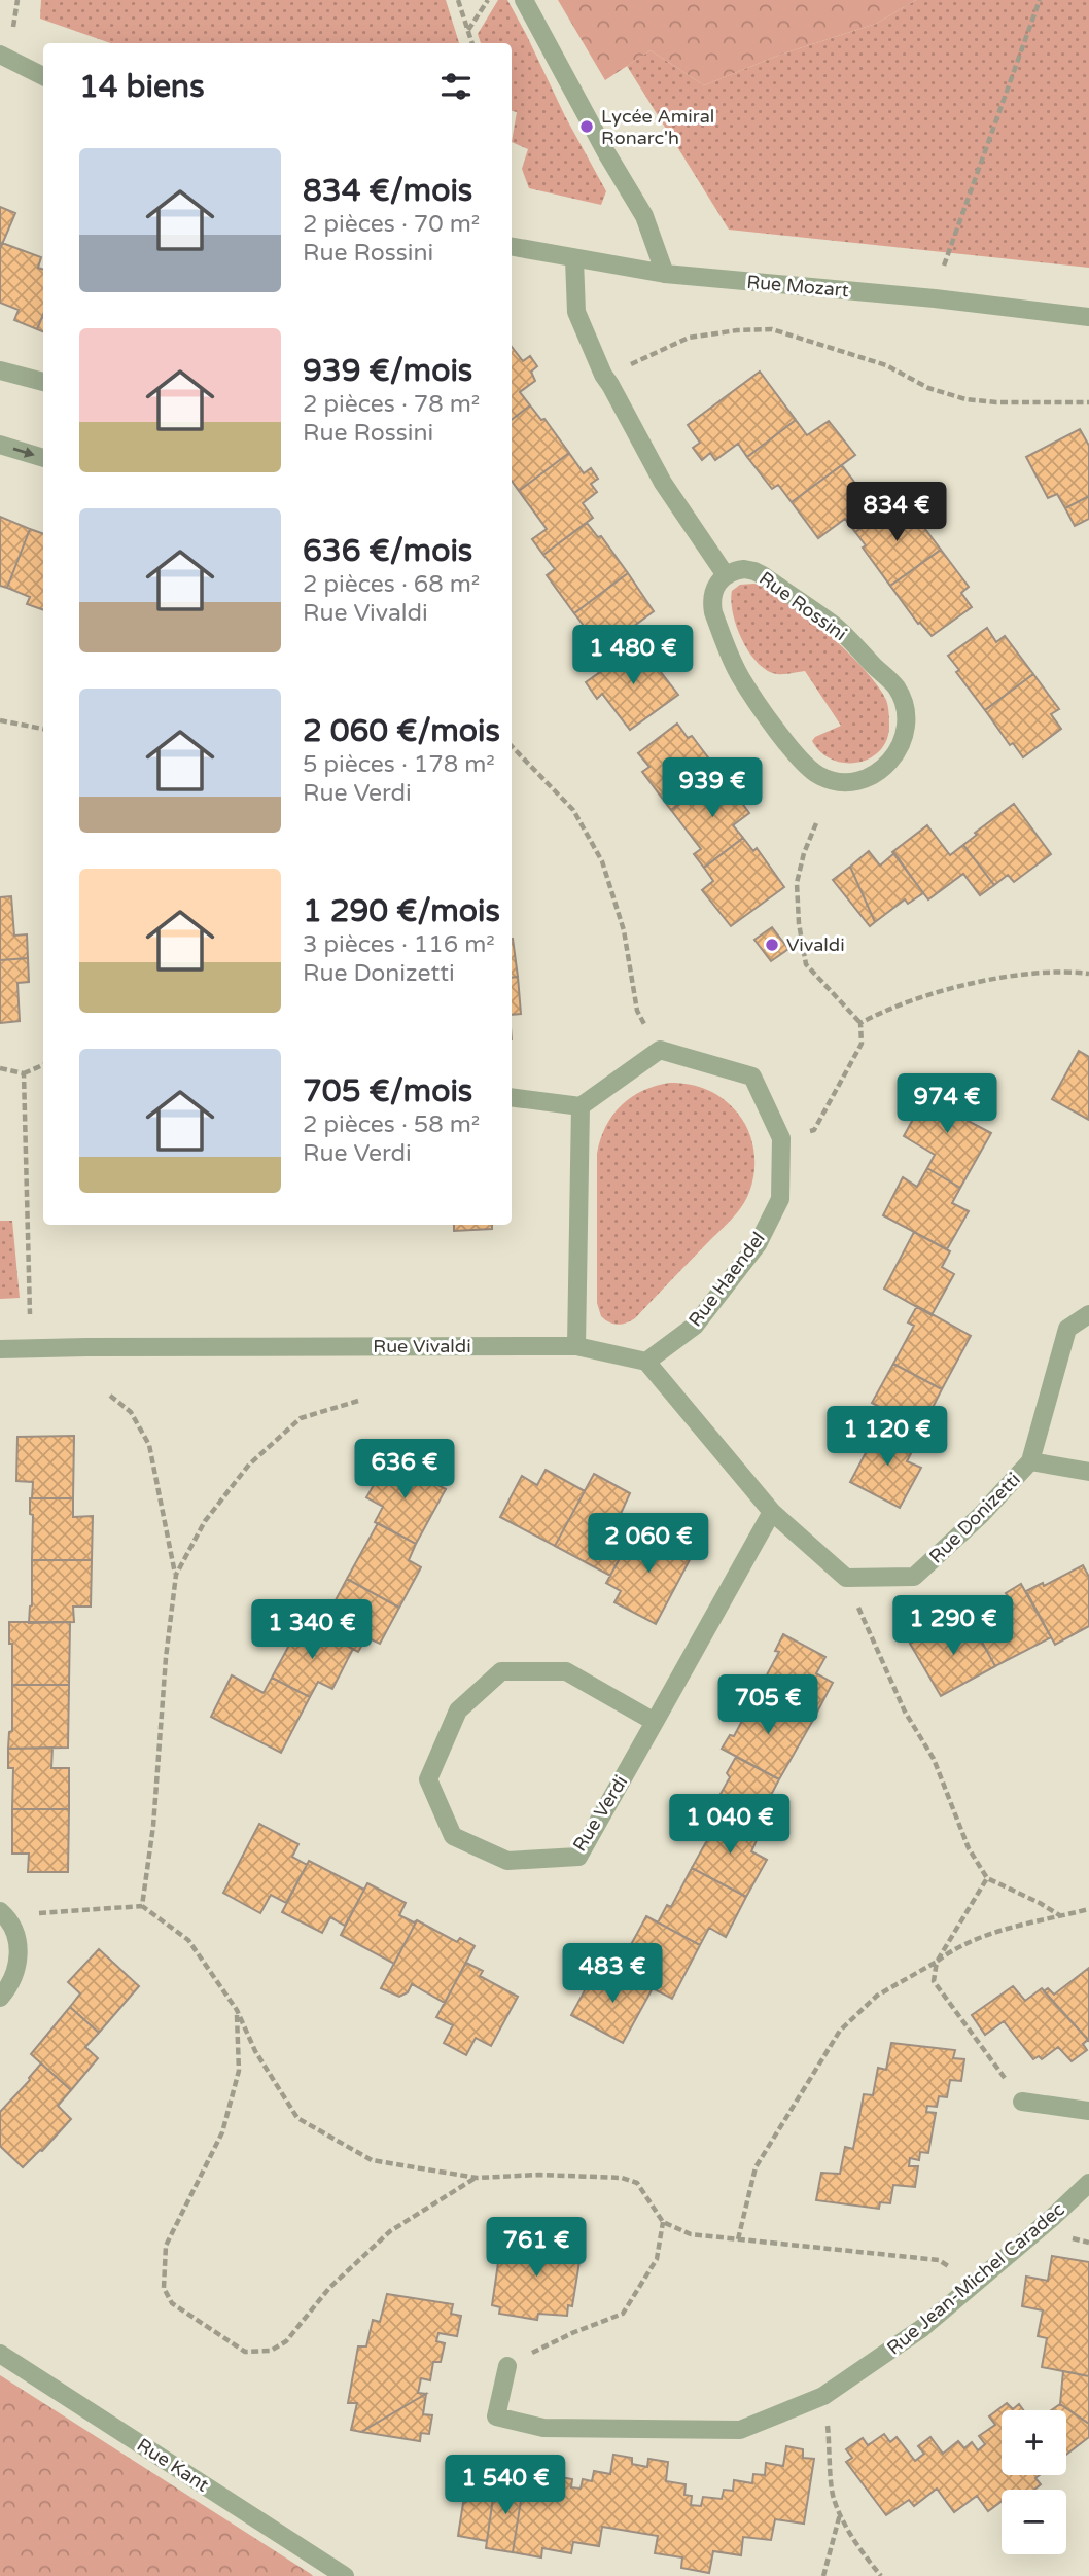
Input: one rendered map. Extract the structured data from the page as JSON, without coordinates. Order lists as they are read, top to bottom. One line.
{"streets":{"street":["Rue Mozart","Rue Rossini","Rue Haendel","Rue Vivaldi","Rue Donizetti","Rue Verdi","Rue Jean-Michel Caradec","Rue Kant"]},"crossings":[["Rue Haendel","Rue Vivaldi"]],"places":["Lycée Amiral Ronarc'h","Vivaldi"],"page":{"heading":"14 biens","list":[{"name":"834 €/mois","note":"2 pièces · 70 m² · Rue Rossini"},{"name":"939 €/mois","note":"2 pièces · 78 m² · Rue Rossini"},{"name":"636 €/mois","note":"2 pièces · 68 m² · Rue Vivaldi"},{"name":"2 060 €/mois","note":"5 pièces · 178 m² · Rue Verdi"},{"name":"1 290 €/mois","note":"3 pièces · 116 m² · Rue Donizetti"},{"name":"705 €/mois","note":"2 pièces · 58 m² · Rue Verdi"}],"price":["834 €","1 480 €","939 €","974 €","1 120 €","636 €","2 060 €","1 290 €","1 340 €","705 €","1 040 €","483 €","761 €","1 540 €"],"map_buttons":["+","−"]}}
